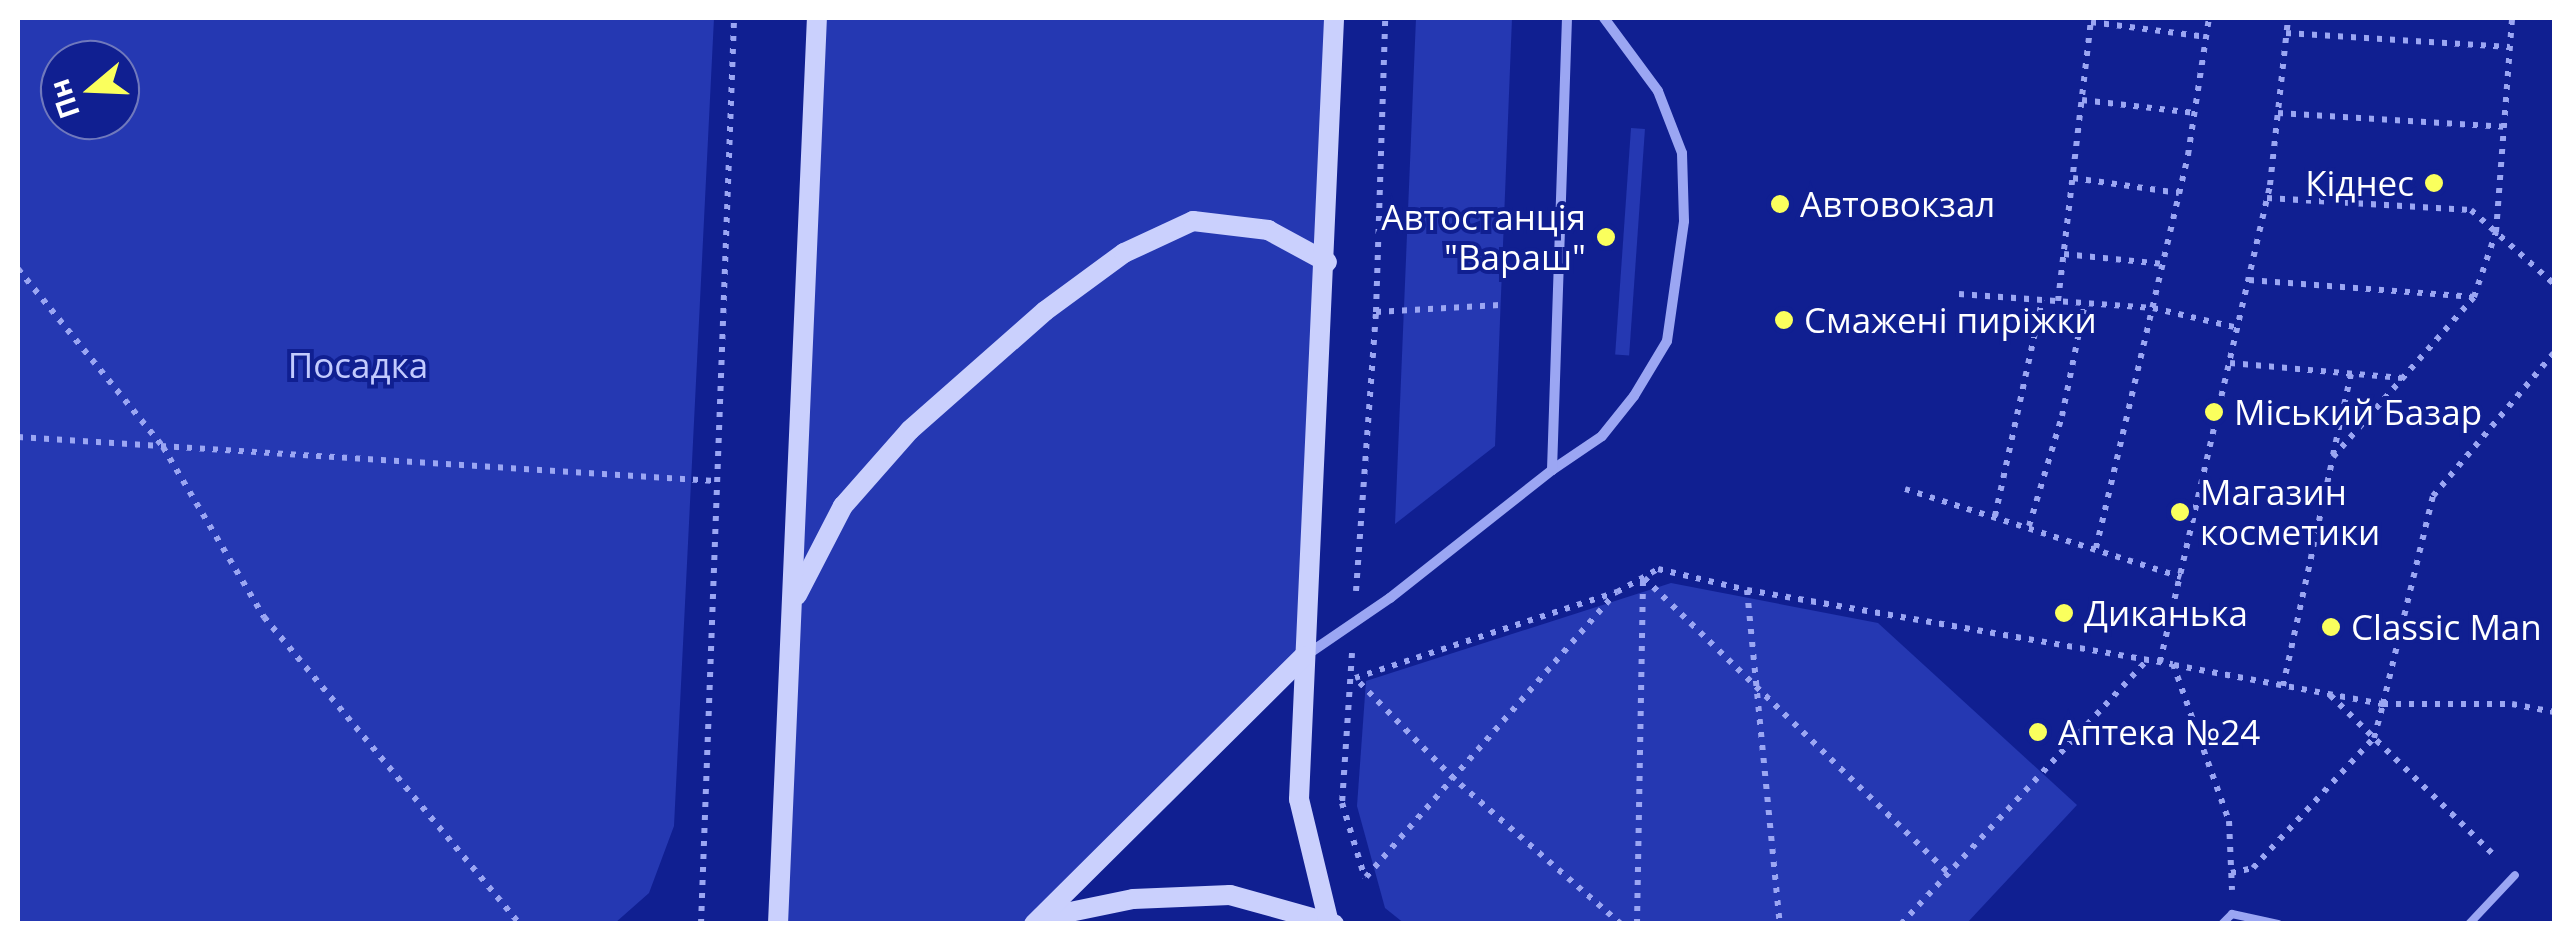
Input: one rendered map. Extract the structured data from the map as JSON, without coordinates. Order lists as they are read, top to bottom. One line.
{"parks":["Посадка"],"places":["Кіднес","Автовокзал","Автостанція \"Вараш\"","Смажені пиріжки","Міський Базар","Магазин косметики","Диканька","Classic Man","Аптека №24"],"north":"left"}
